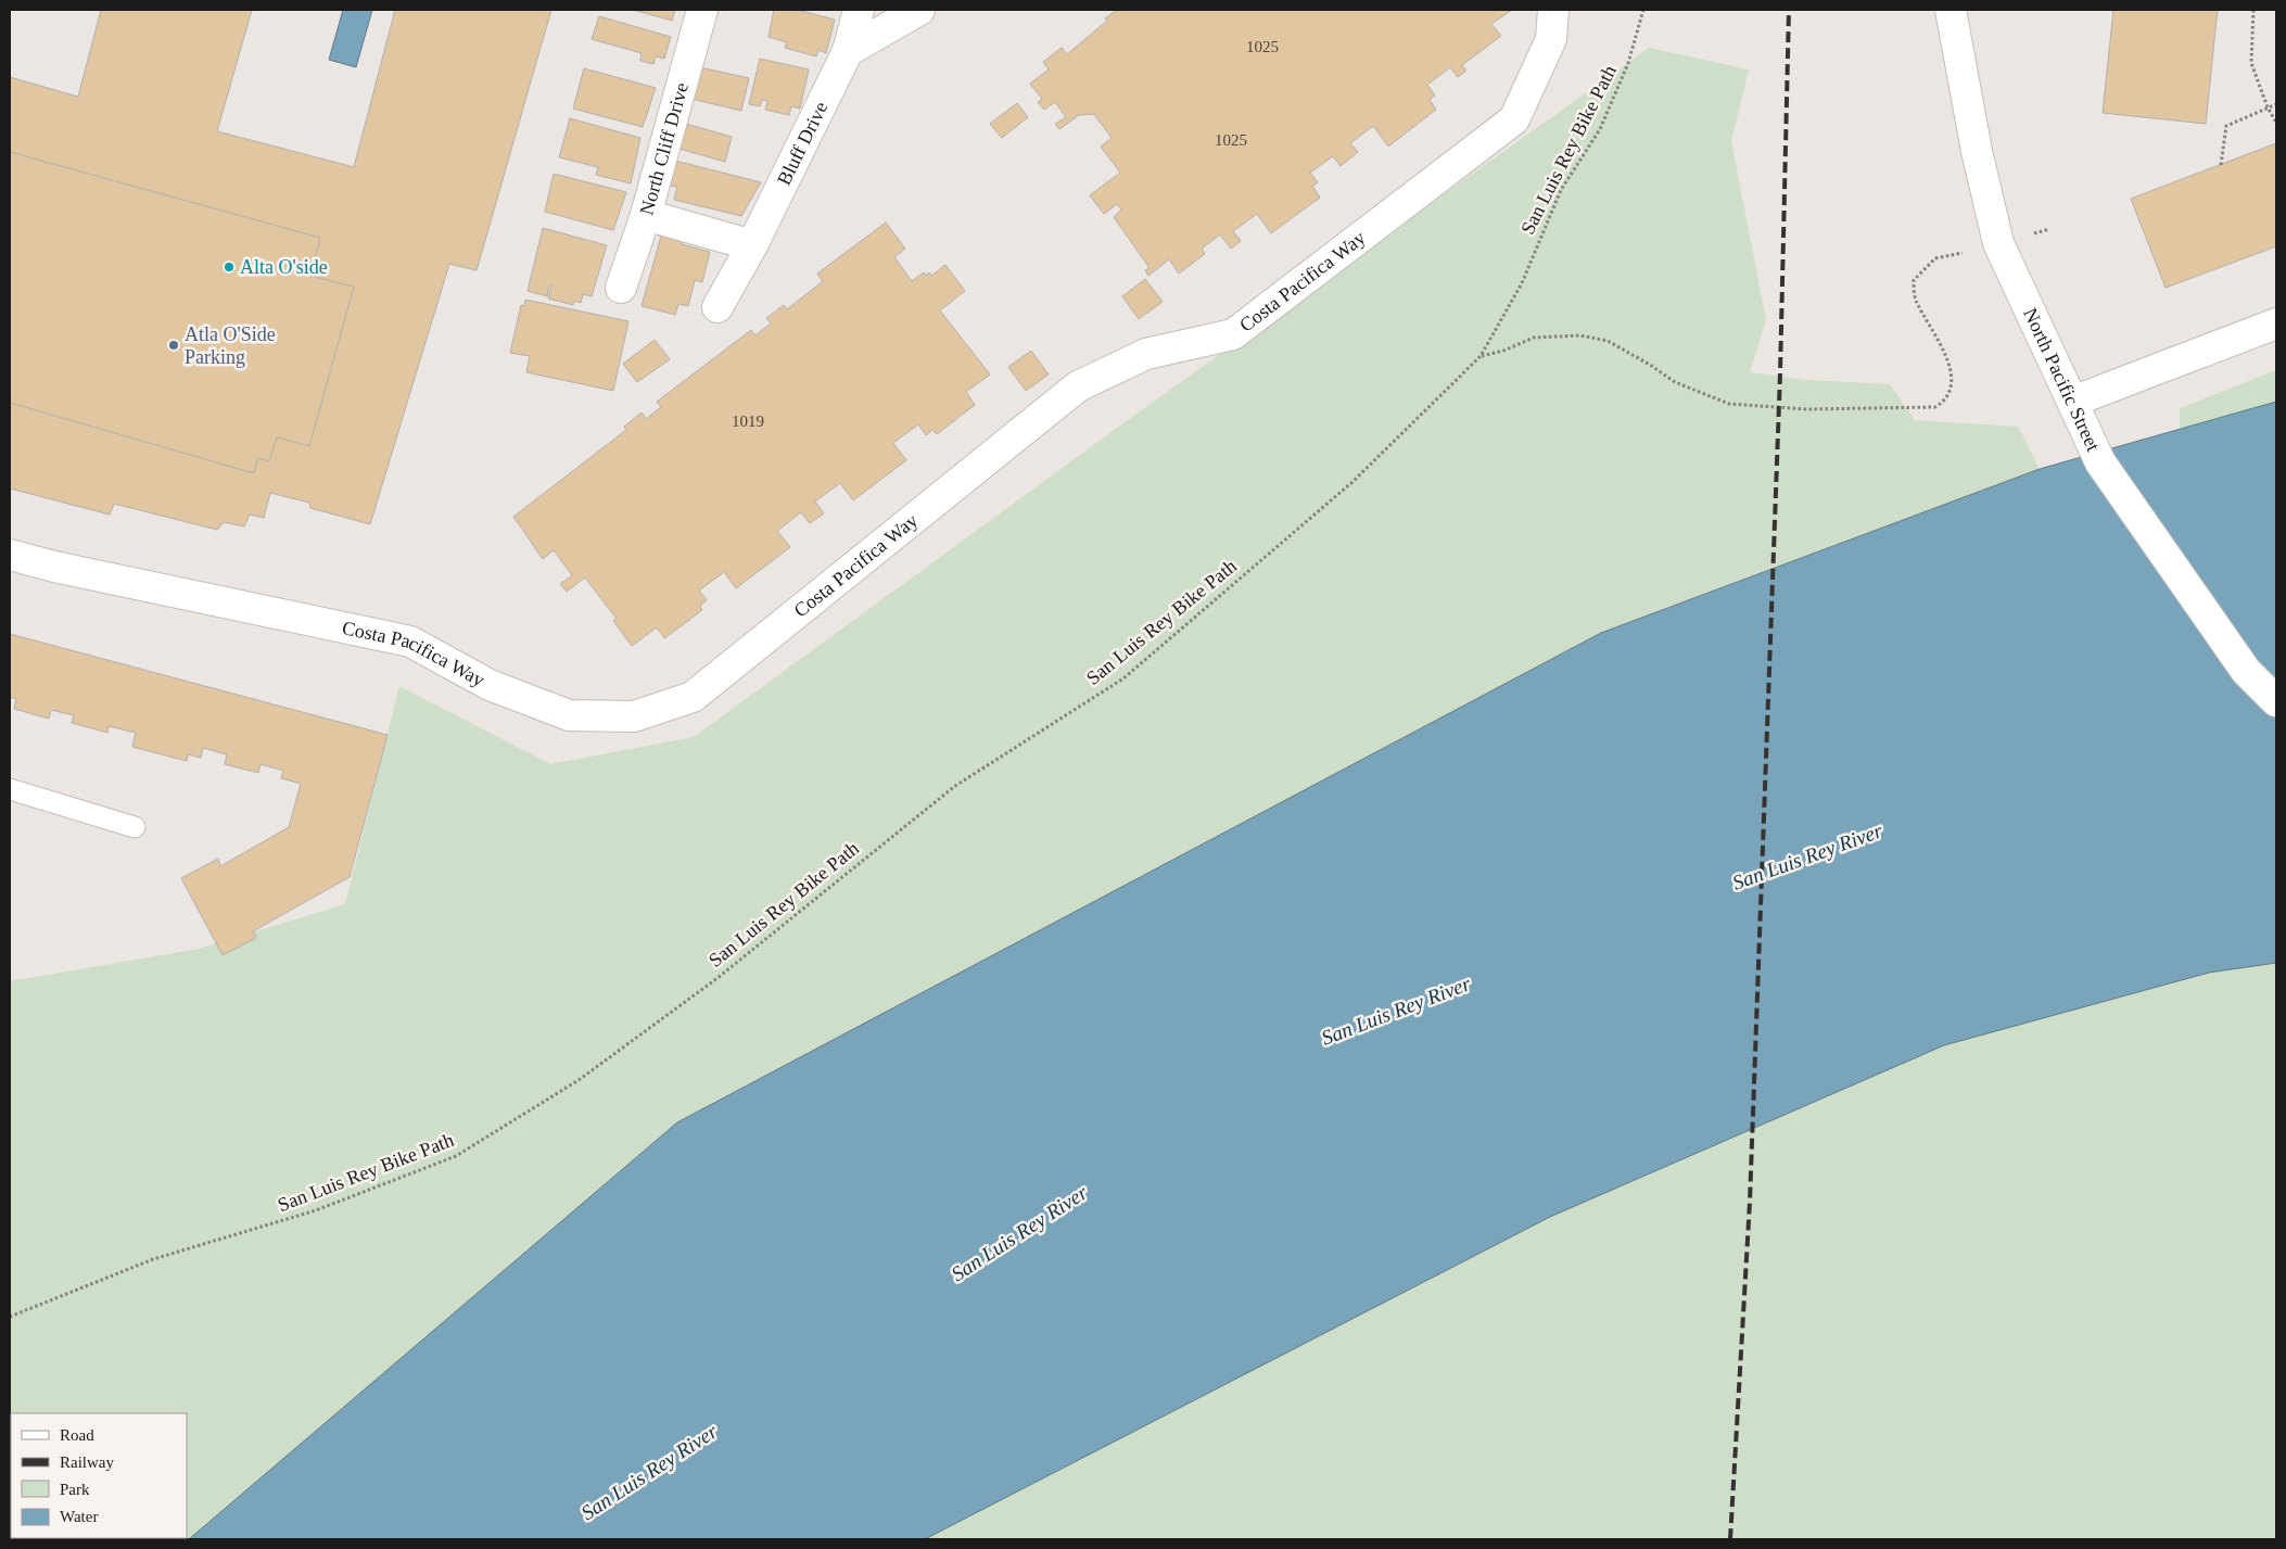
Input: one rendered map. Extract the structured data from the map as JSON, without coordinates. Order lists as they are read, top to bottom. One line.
{"streets":{"street":["Bluff Drive","North Cliff Drive","Costa Pacifica Way","North Pacific Street"],"path":["San Luis Rey Bike Path"]},"water":["San Luis Rey River"],"places":["Alta O'side","Atla O'Side Parking"],"house_numbers":["1025","1025","1019"],"legend":["Road","Railway","Park","Water"]}
